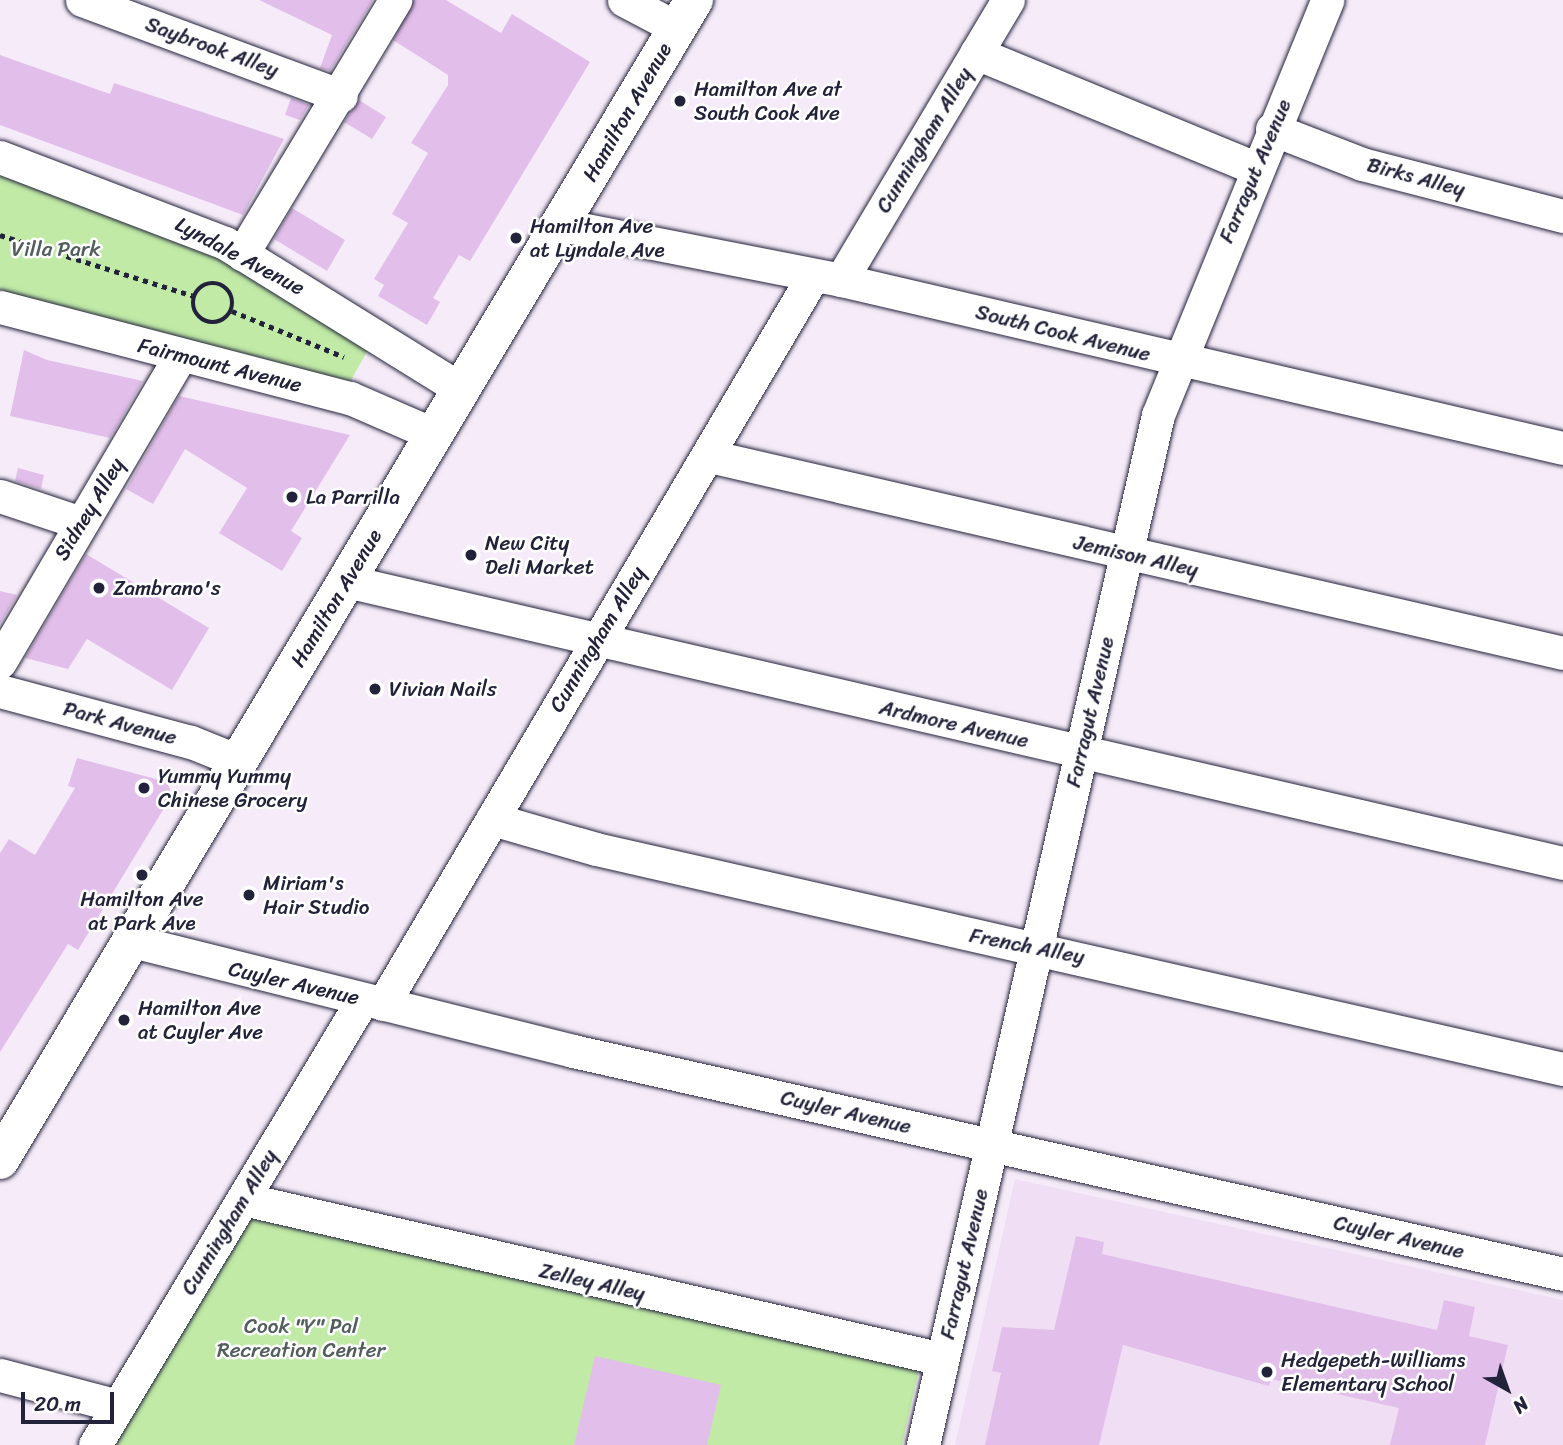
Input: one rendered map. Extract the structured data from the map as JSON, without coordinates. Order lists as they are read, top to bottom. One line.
{"streets":{"main road":["Hamilton Avenue"],"street":["Saybrook Alley","Cunningham Alley","Farragut Avenue","Birks Alley","Lyndale Avenue","South Cook Avenue","Fairmount Avenue","Sidney Alley","Jemison Alley","Park Avenue","Ardmore Avenue","French Alley","Cuyler Avenue","Zelley Alley"]},"crossings":[["Hamilton Avenue","Lyndale Avenue"],["Hamilton Avenue","South Cook Avenue"],["Hamilton Avenue","Fairmount Avenue"],["Hamilton Avenue","Park Avenue"],["Hamilton Avenue","Ardmore Avenue"],["Hamilton Avenue","Cuyler Avenue"],["Cunningham Alley","South Cook Avenue"],["Cunningham Alley","Jemison Alley"],["Cunningham Alley","Ardmore Avenue"],["Cunningham Alley","French Alley"],["Cunningham Alley","Cuyler Avenue"],["Cunningham Alley","Zelley Alley"],["Farragut Avenue","Birks Alley"],["Farragut Avenue","South Cook Avenue"],["Farragut Avenue","Jemison Alley"],["Farragut Avenue","Ardmore Avenue"],["Farragut Avenue","French Alley"],["Farragut Avenue","Cuyler Avenue"],["Farragut Avenue","Zelley Alley"],["Fairmount Avenue","Sidney Alley"]],"parks":["Villa Park","Cook \"Y\" Pal Recreation Center"],"places":["Hamilton Ave at South Cook Ave","Hamilton Ave at Lyndale Ave","La Parrilla","New City Deli Market","Zambrano's","Vivian Nails","Yummy Yummy Chinese Grocery","Hamilton Ave at Park Ave","Miriam's Hair Studio","Hamilton Ave at Cuyler Ave","Hedgepeth-Williams Elementary School"],"scale_bar":"20 m","north":"bottom right"}
